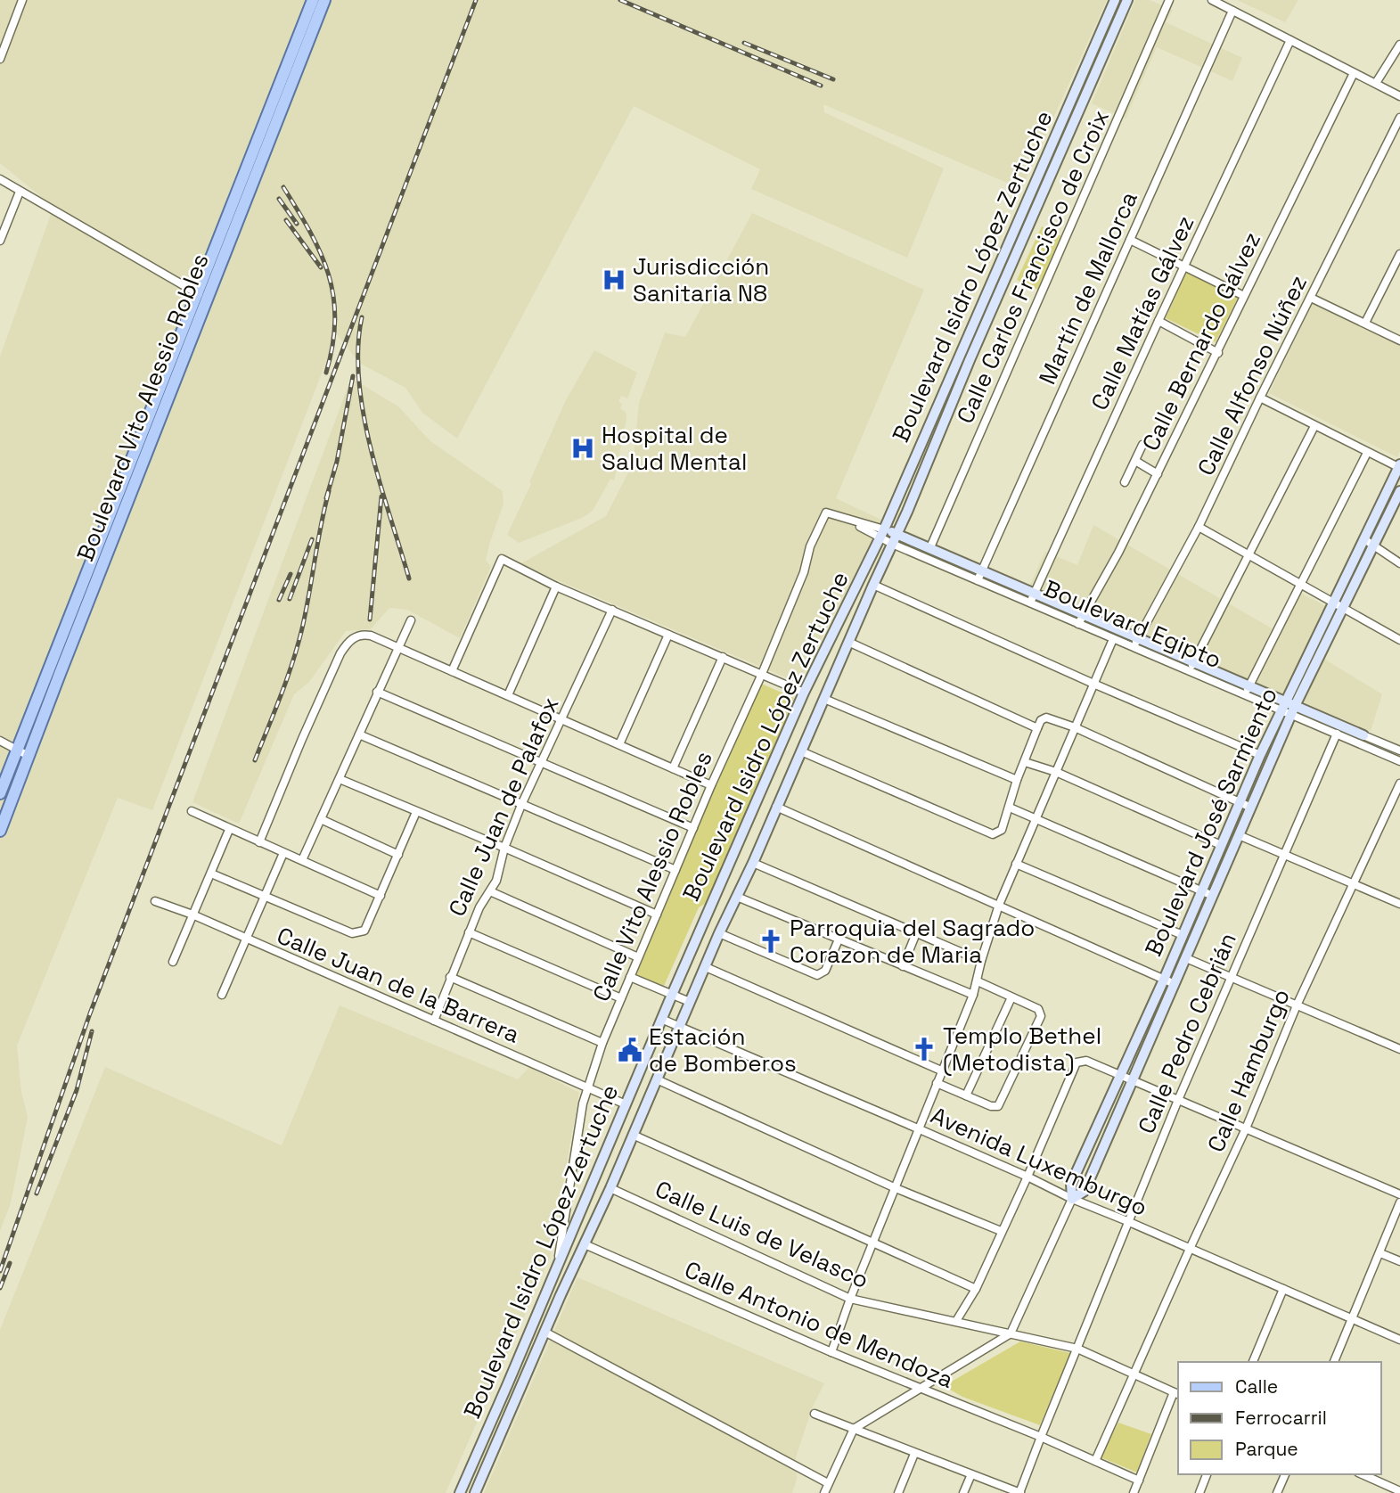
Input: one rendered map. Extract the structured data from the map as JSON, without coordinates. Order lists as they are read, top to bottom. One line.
{"streets":{"main road":["Boulevard Isidro López Zertuche","Boulevard Vito Alessio Robles","Boulevard Egipto","Boulevard José Sarmiento"],"street":["Calle Carlos Francisco de Croix","Martín de Mallorca","Calle Matías Gálvez","Calle Bernardo Gálvez","Calle Alfonso Núñez","Calle Juan de Palafox","Calle Vito Alessio Robles","Calle Juan de la Barrera","Calle Pedro Cebrián","Calle Hamburgo","Avenida Luxemburgo","Calle Luis de Velasco","Calle Antonio de Mendoza"]},"crossings":[["Calle Carlos Francisco de Croix","Boulevard Egipto"],["Boulevard Isidro López Zertuche","Boulevard Egipto"],["Boulevard Isidro López Zertuche","Calle Vito Alessio Robles"],["Boulevard Isidro López Zertuche","Calle Juan de la Barrera"],["Boulevard Isidro López Zertuche","Avenida Luxemburgo"],["Boulevard Isidro López Zertuche","Calle Luis de Velasco"],["Boulevard Isidro López Zertuche","Calle Antonio de Mendoza"],["Martín de Mallorca","Boulevard Egipto"],["Calle Matías Gálvez","Boulevard Egipto"],["Calle Bernardo Gálvez","Boulevard Egipto"],["Calle Alfonso Núñez","Boulevard Egipto"],["Boulevard Egipto","Boulevard José Sarmiento"],["Boulevard Egipto","Calle Vito Alessio Robles"],["Boulevard Egipto","Calle Pedro Cebrián"],["Calle Juan de Palafox","Calle Juan de la Barrera"],["Boulevard José Sarmiento","Avenida Luxemburgo"],["Boulevard José Sarmiento","Calle Luis de Velasco"],["Calle Vito Alessio Robles","Calle Juan de la Barrera"],["Calle Pedro Cebrián","Avenida Luxemburgo"],["Calle Pedro Cebrián","Calle Luis de Velasco"],["Calle Pedro Cebrián","Calle Antonio de Mendoza"],["Calle Hamburgo","Avenida Luxemburgo"],["Calle Hamburgo","Calle Luis de Velasco"],["Calle Hamburgo","Calle Antonio de Mendoza"]],"places":{"hospital":["Jurisdicción Sanitaria N8","Hospital de Salud Mental"],"church":["Parroquia del Sagrado Corazon de Maria","Templo Bethel (Metodista)"],"public building":["Estación de Bomberos"]},"legend":["Calle","Ferrocarril","Parque"]}
